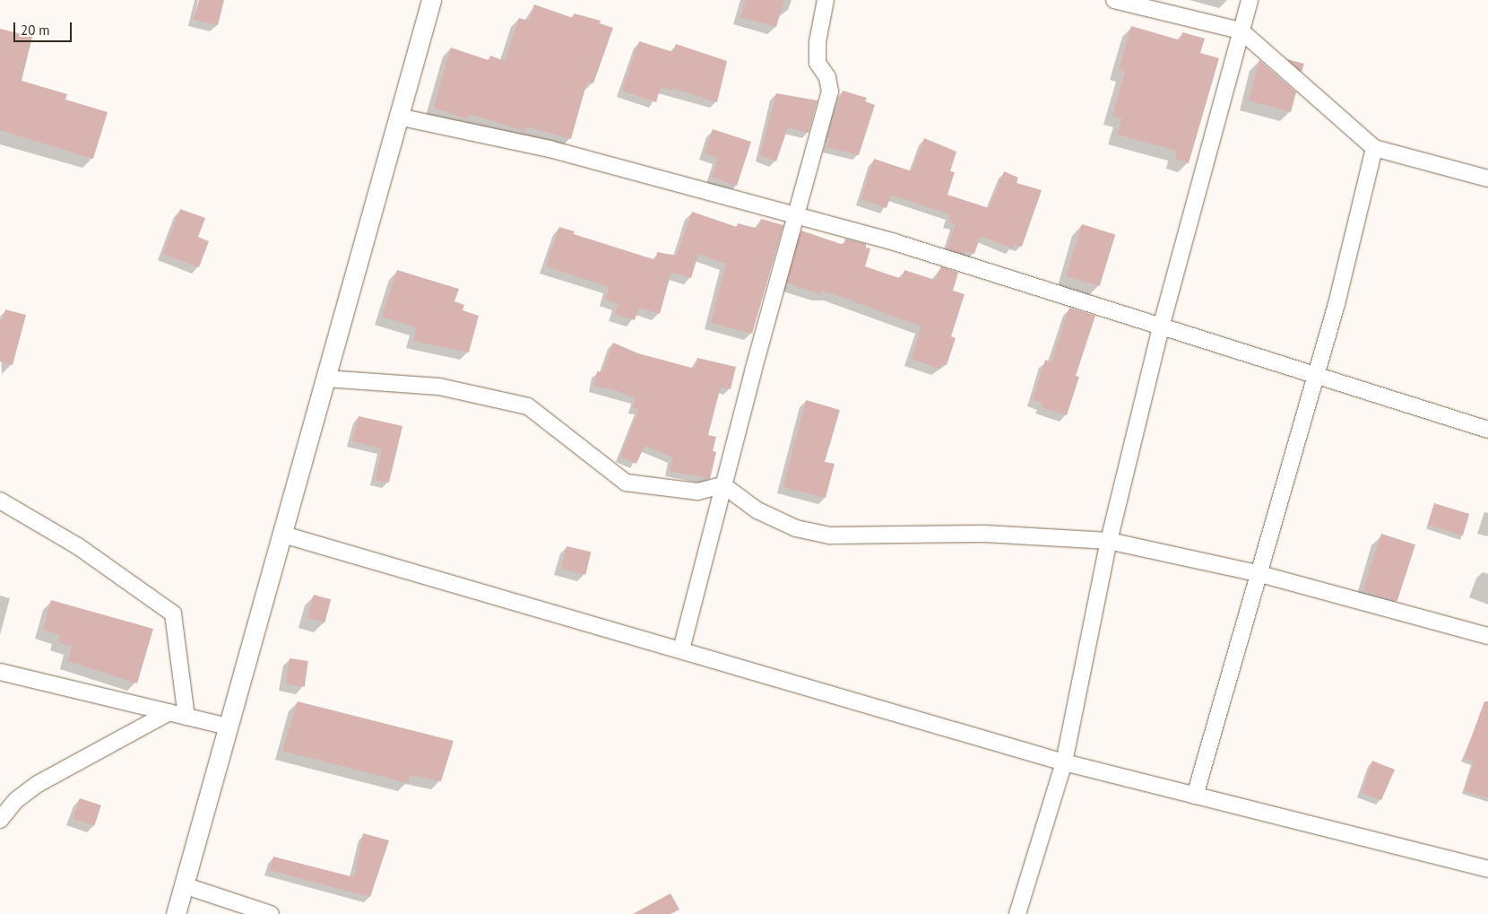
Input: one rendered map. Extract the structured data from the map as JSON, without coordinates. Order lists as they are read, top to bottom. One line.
{"scale_bar":"20 m"}
